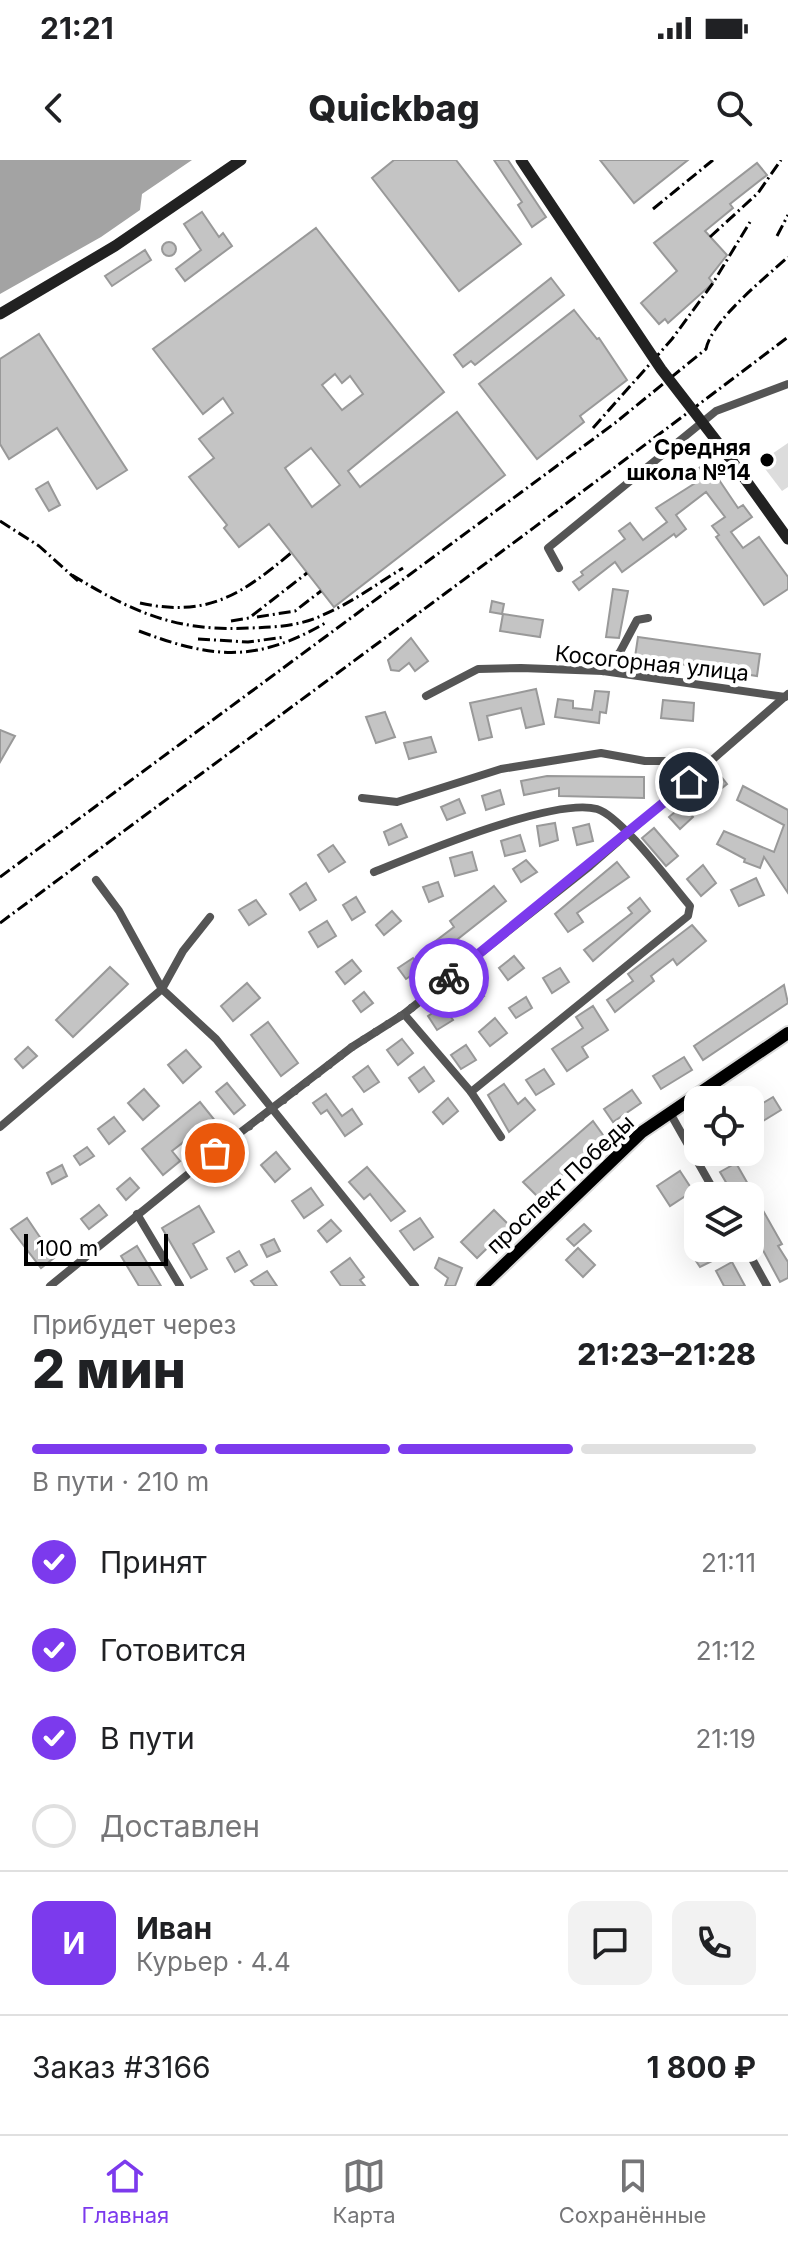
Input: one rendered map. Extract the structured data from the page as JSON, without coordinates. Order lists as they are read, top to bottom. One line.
{"streets":{"main road":["проспект Победы"],"street":["Косогорная улица"]},"places":["Средняя школа №14"],"scale_bar":"100 m","page":{"status":"21:21","header":"Quickbag","scale":"100 m","heading":["2 мин","Прибудет через","21:23–21:28"],"panel":["Иван","Курьер · 4.4","Заказ #3166","1 800 ₽"],"bar":"В пути · 210 m","list":[["Принят","21:11"],["Готовится","21:12"],["В пути","21:19"],"Доставлен"],"round":"И","tabs":["Главная","Карта","Сохранённые"]}}
